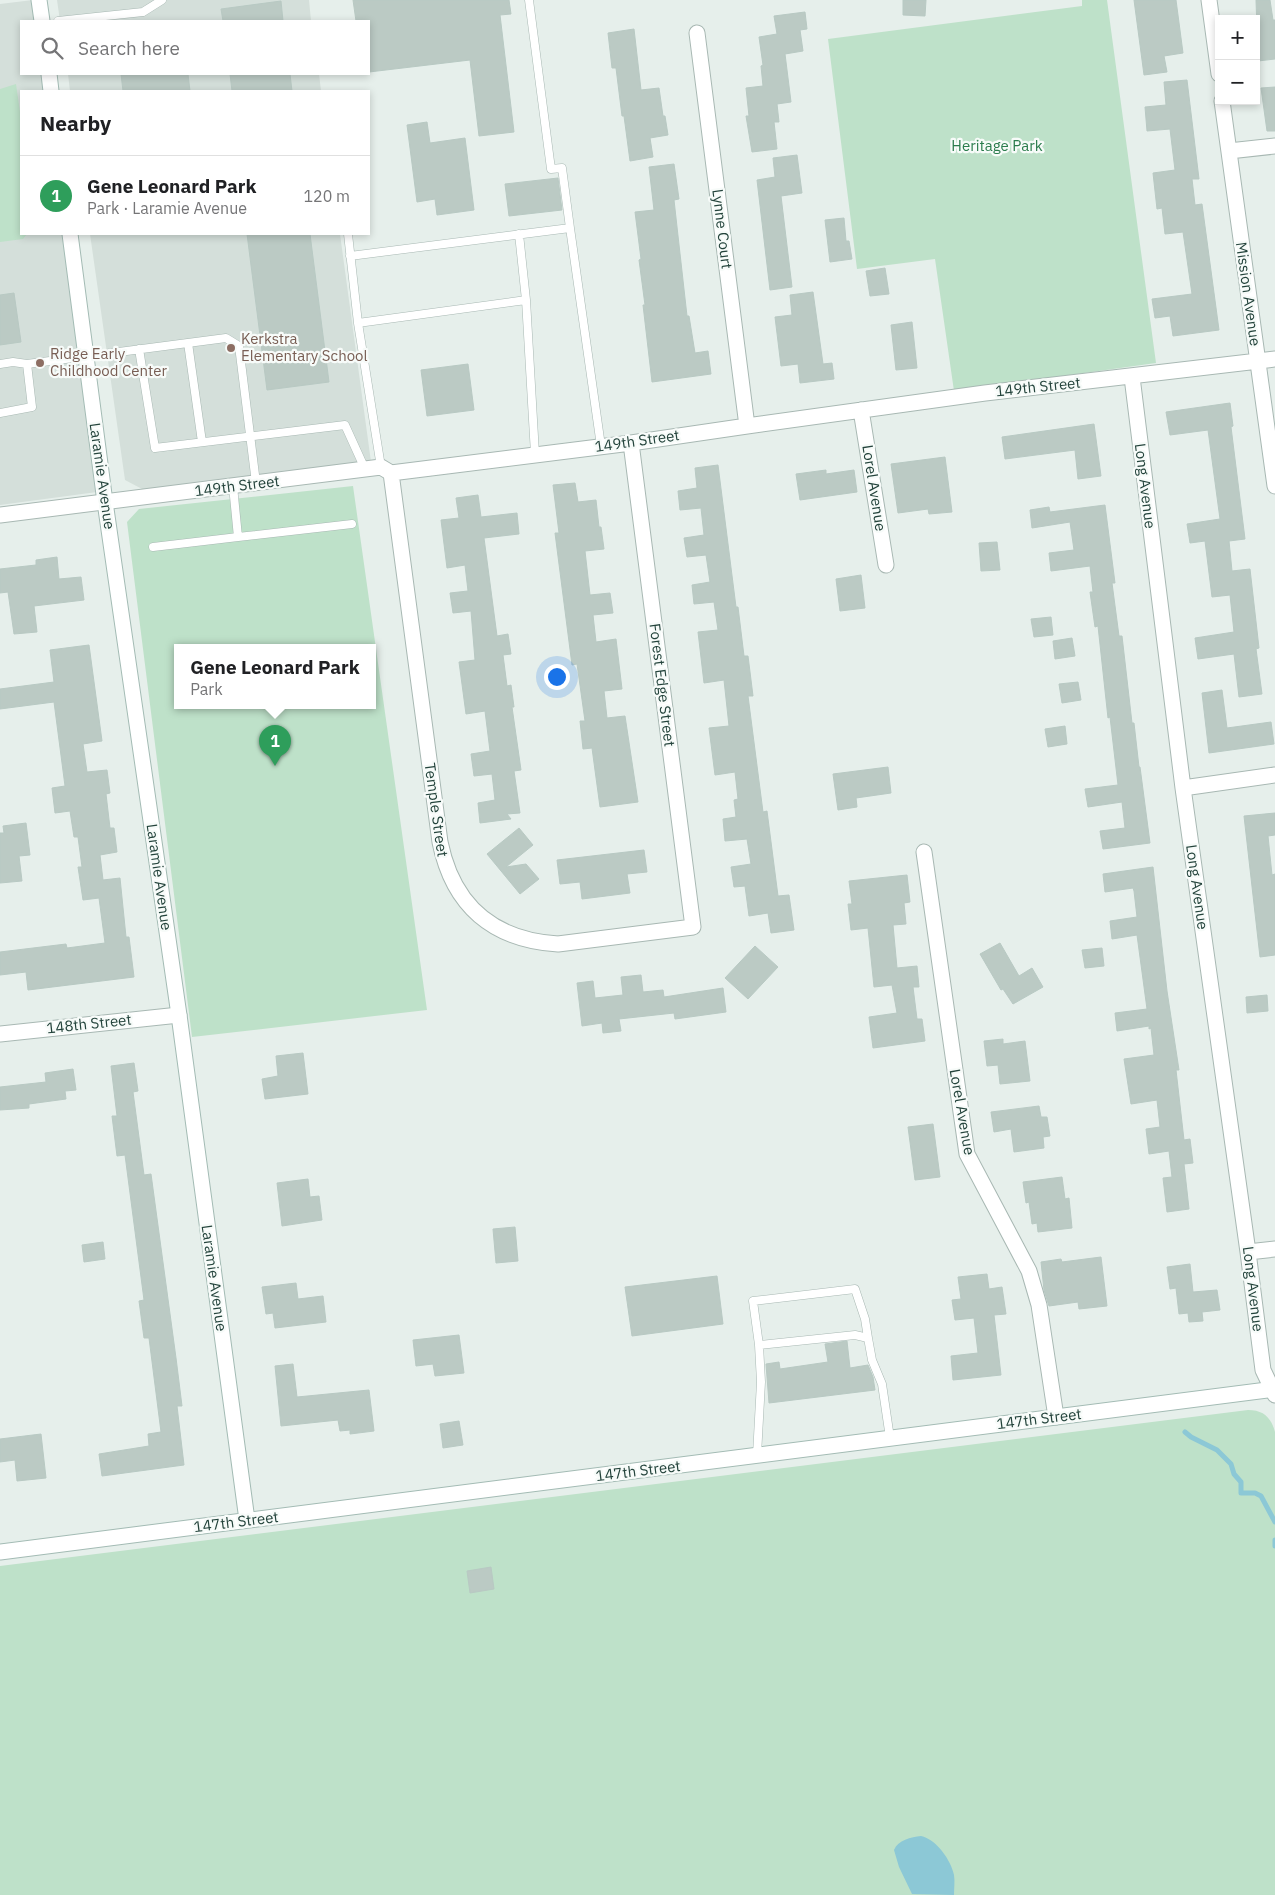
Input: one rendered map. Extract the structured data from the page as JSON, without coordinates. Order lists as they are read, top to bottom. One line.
{"streets":{"street":["Lynne Court","Mission Avenue","149th Street","Laramie Avenue","Long Avenue","Lorel Avenue","Forest Edge Street","Temple Street","148th Street","147th Street"]},"crossings":[["Lynne Court","149th Street"],["Mission Avenue","149th Street"],["149th Street","Laramie Avenue"],["149th Street","Long Avenue"],["149th Street","Lorel Avenue"],["149th Street","Forest Edge Street"],["149th Street","Temple Street"],["Laramie Avenue","148th Street"],["Laramie Avenue","147th Street"],["Long Avenue","147th Street"],["Lorel Avenue","147th Street"],["Forest Edge Street","Temple Street"]],"parks":["Heritage Park"],"places":["Kerkstra Elementary School","Ridge Early Childhood Center"],"page":{"map_buttons":["+","−"],"search":"Search here","heading":"Nearby","list":[{"mark":"1","name":"Gene Leonard Park","note":"Park · Laramie Avenue","value":"120 m"}],"popup":["Gene Leonard Park","Park"],"pins":"1"}}
